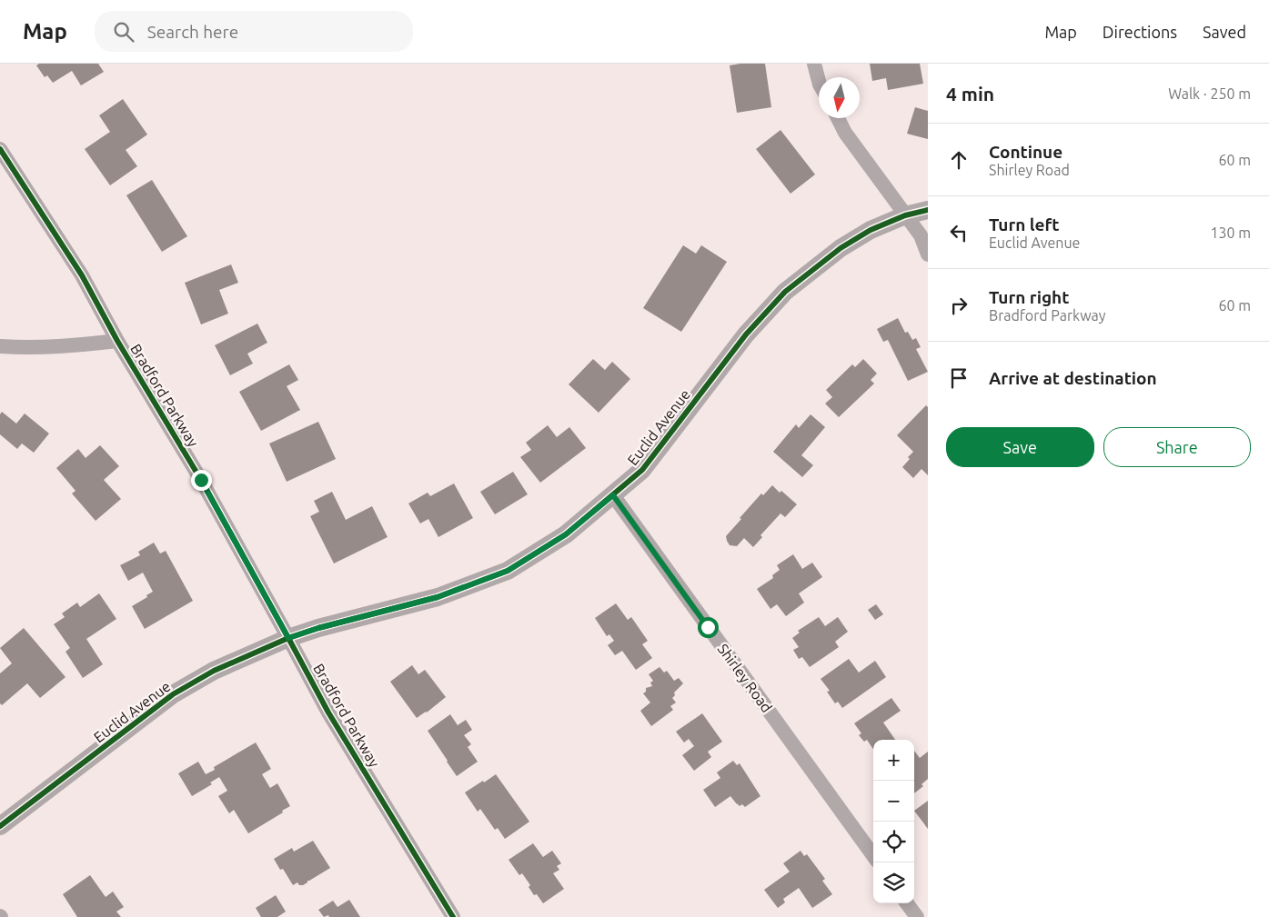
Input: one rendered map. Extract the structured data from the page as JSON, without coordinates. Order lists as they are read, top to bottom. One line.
{"streets":{"street":["Bradford Parkway","Euclid Avenue","Shirley Road"]},"crossings":[["Bradford Parkway","Euclid Avenue"],["Euclid Avenue","Shirley Road"]],"north":"bottom","page":{"header":"Map","search":"Search here","nav":["Map","Directions","Saved"],"heading":["4 min","Walk · 250 m"],"list":[["Continue","Shirley Road","60 m"],["Turn left","Euclid Avenue","130 m"],["Turn right","Bradford Parkway","60 m"],"Arrive at destination"],"buttons":["Save","Share"],"map_buttons":["+","−"]}}
